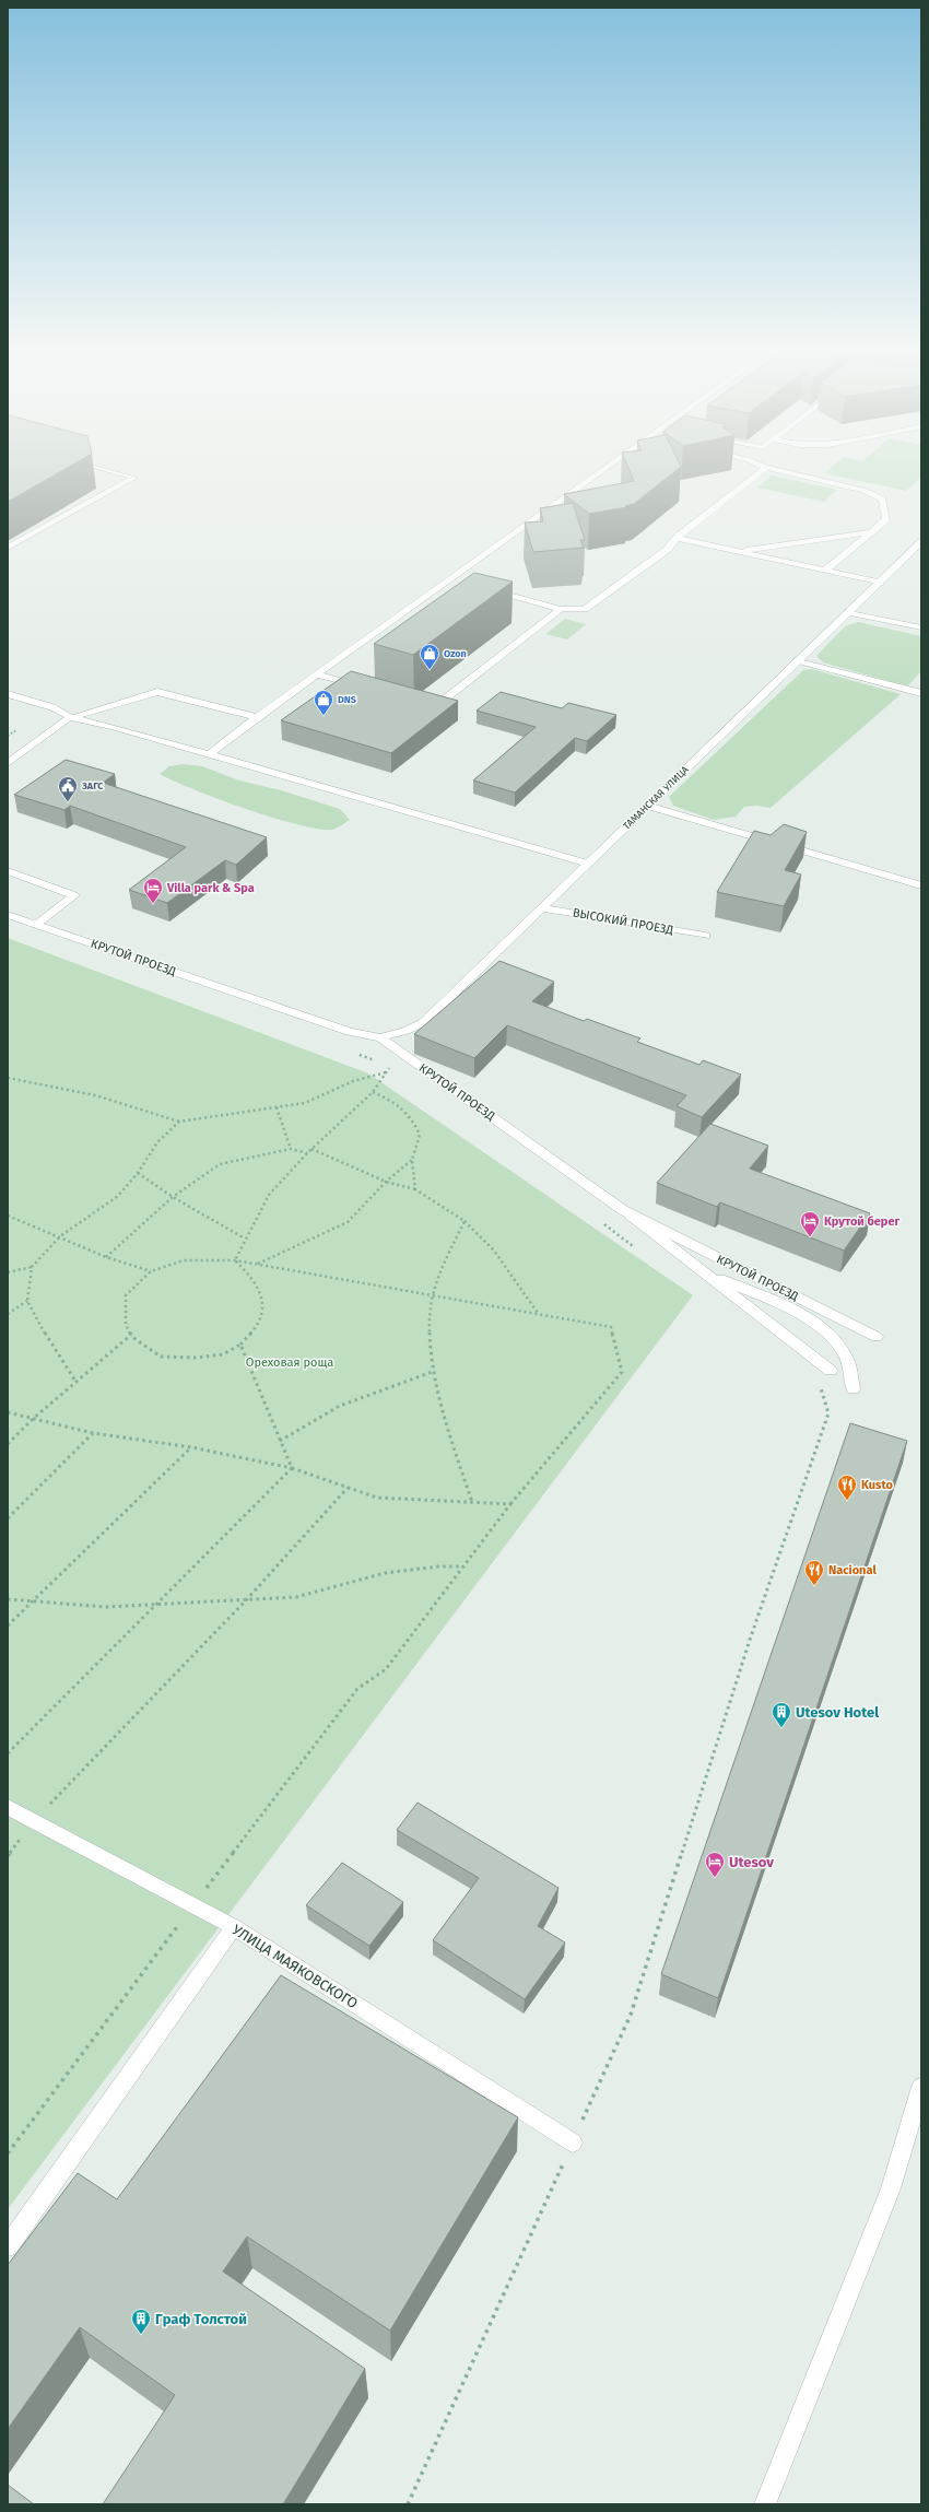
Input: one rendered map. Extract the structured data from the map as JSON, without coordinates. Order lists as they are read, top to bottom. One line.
{"streets":{"street":["ТАМАНСКАЯ УЛИЦА","ВЫСОКИЙ ПРОЕЗД","КРУТОЙ ПРОЕЗД","УЛИЦА МАЯКОВСКОГО"]},"crossings":[["ТАМАНСКАЯ УЛИЦА","ВЫСОКИЙ ПРОЕЗД"],["ТАМАНСКАЯ УЛИЦА","КРУТОЙ ПРОЕЗД"]],"parks":["Ореховая роща"],"places":{"shop":["Ozon","DNS"],"public building":["ЗАГС"],"hotel":["Villa park & Spa","Крутой берег","Utesov"],"restaurant":["Kusto","Nacional"],"building":["Utesov Hotel","Граф Толстой"]}}
